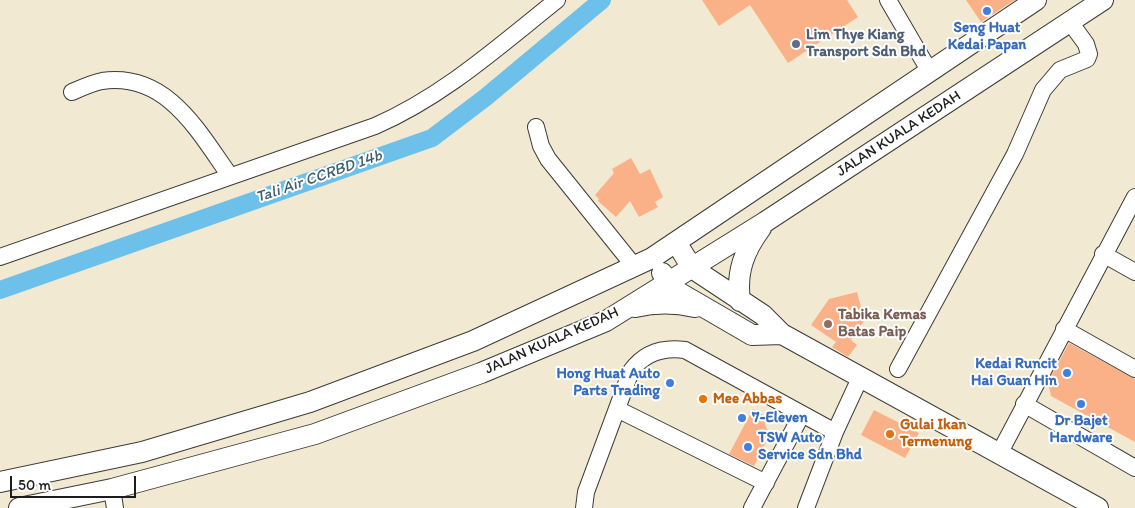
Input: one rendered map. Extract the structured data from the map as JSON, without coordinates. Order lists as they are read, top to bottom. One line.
{"streets":{"main road":["JALAN KUALA KEDAH"]},"water":["Tali Air CCRBD 14b"],"places":["Seng Huat Kedai Papan","Lim Thye Kiang Transport Sdn Bhd","Tabika Kemas Batas Paip","Kedai Runcit Hai Guan Hin","Hong Huat Auto Parts Trading","Mee Abbas","Dr Bajet Hardware","7-Eleven","Gulai Ikan Termenung","TSW Auto Service Sdn Bhd"],"scale_bar":"50 m"}
